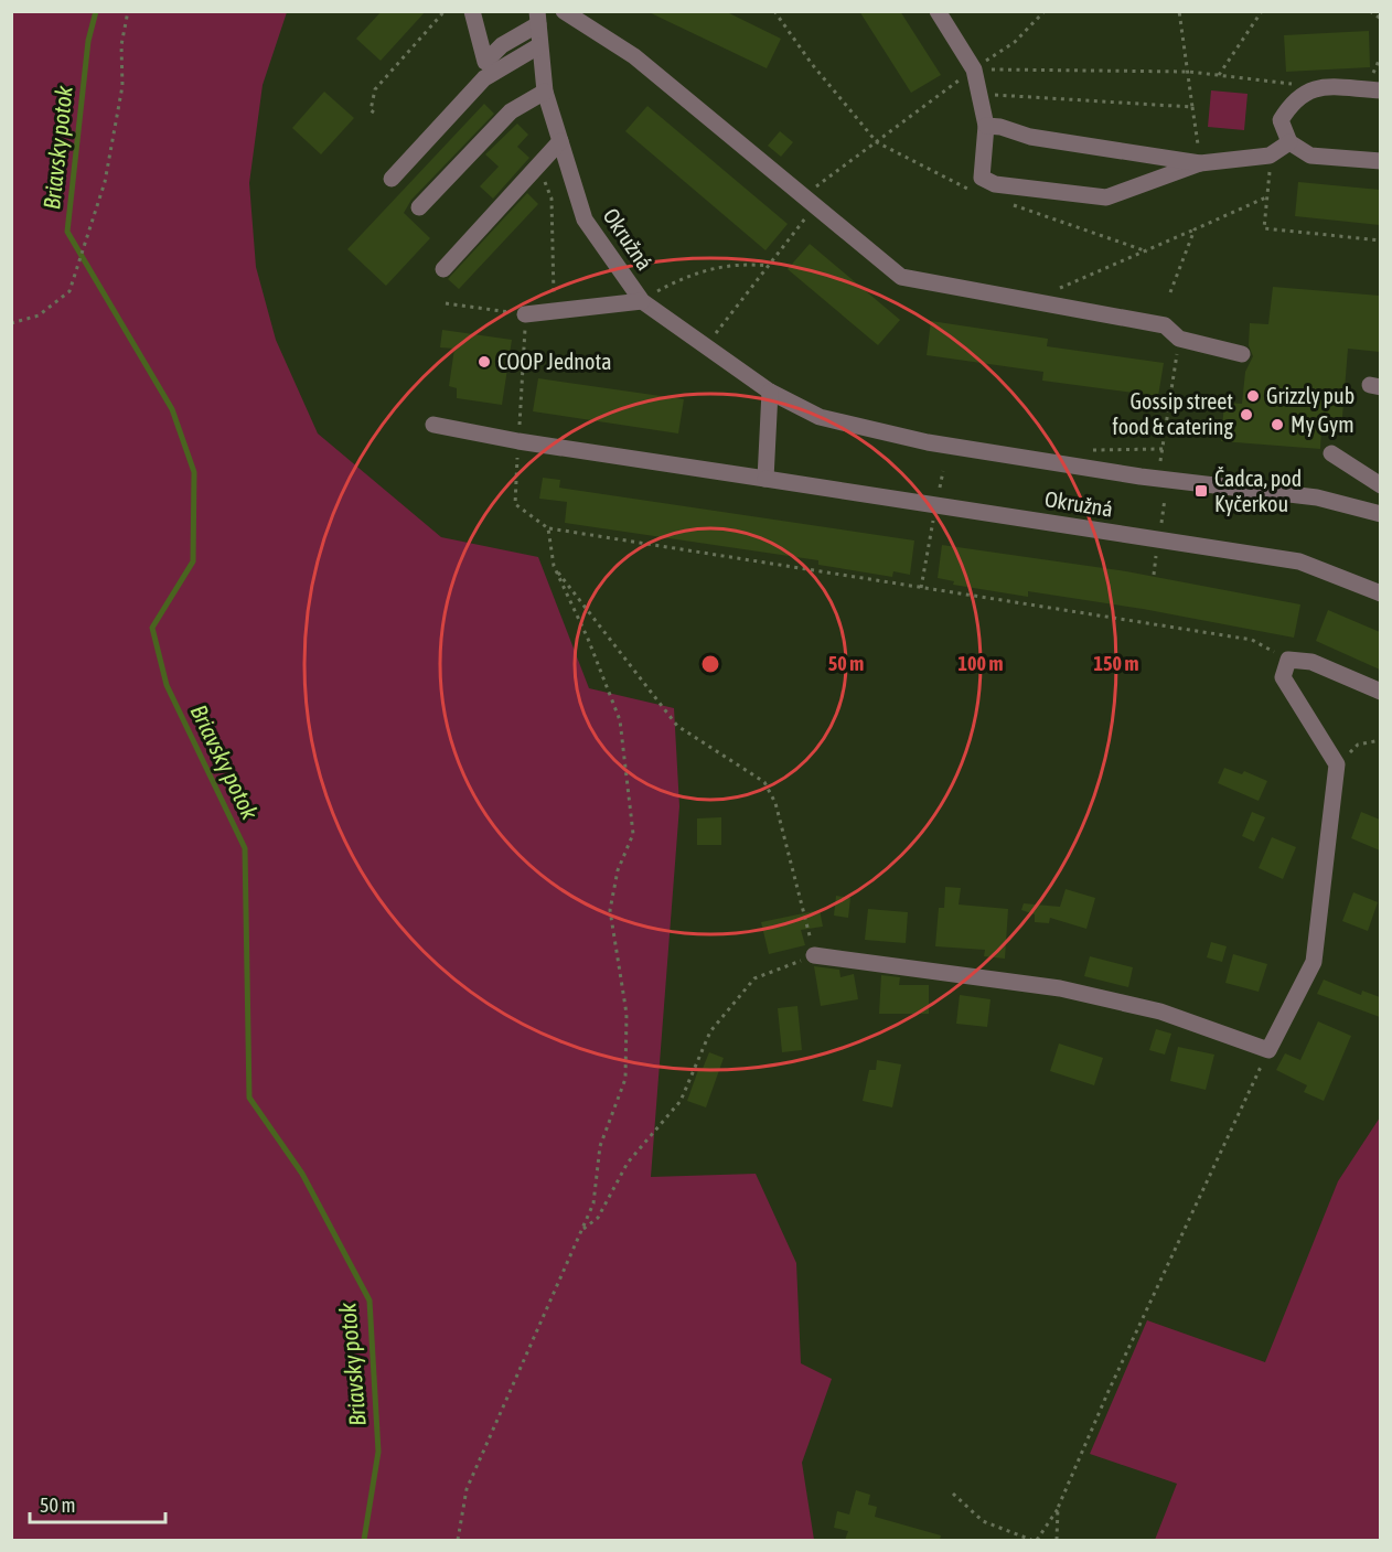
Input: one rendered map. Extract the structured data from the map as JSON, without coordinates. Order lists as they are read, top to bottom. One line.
{"streets":{"street":["Okružná"]},"water":["Briavsky potok"],"places":{"other":["COOP Jednota","Grizzly pub","Gossip street food & catering","My Gym"],"transit":["Čadca, pod Kyčerkou"]},"scale_bar":"50 m","rings":["50 m","100 m","150 m"]}
